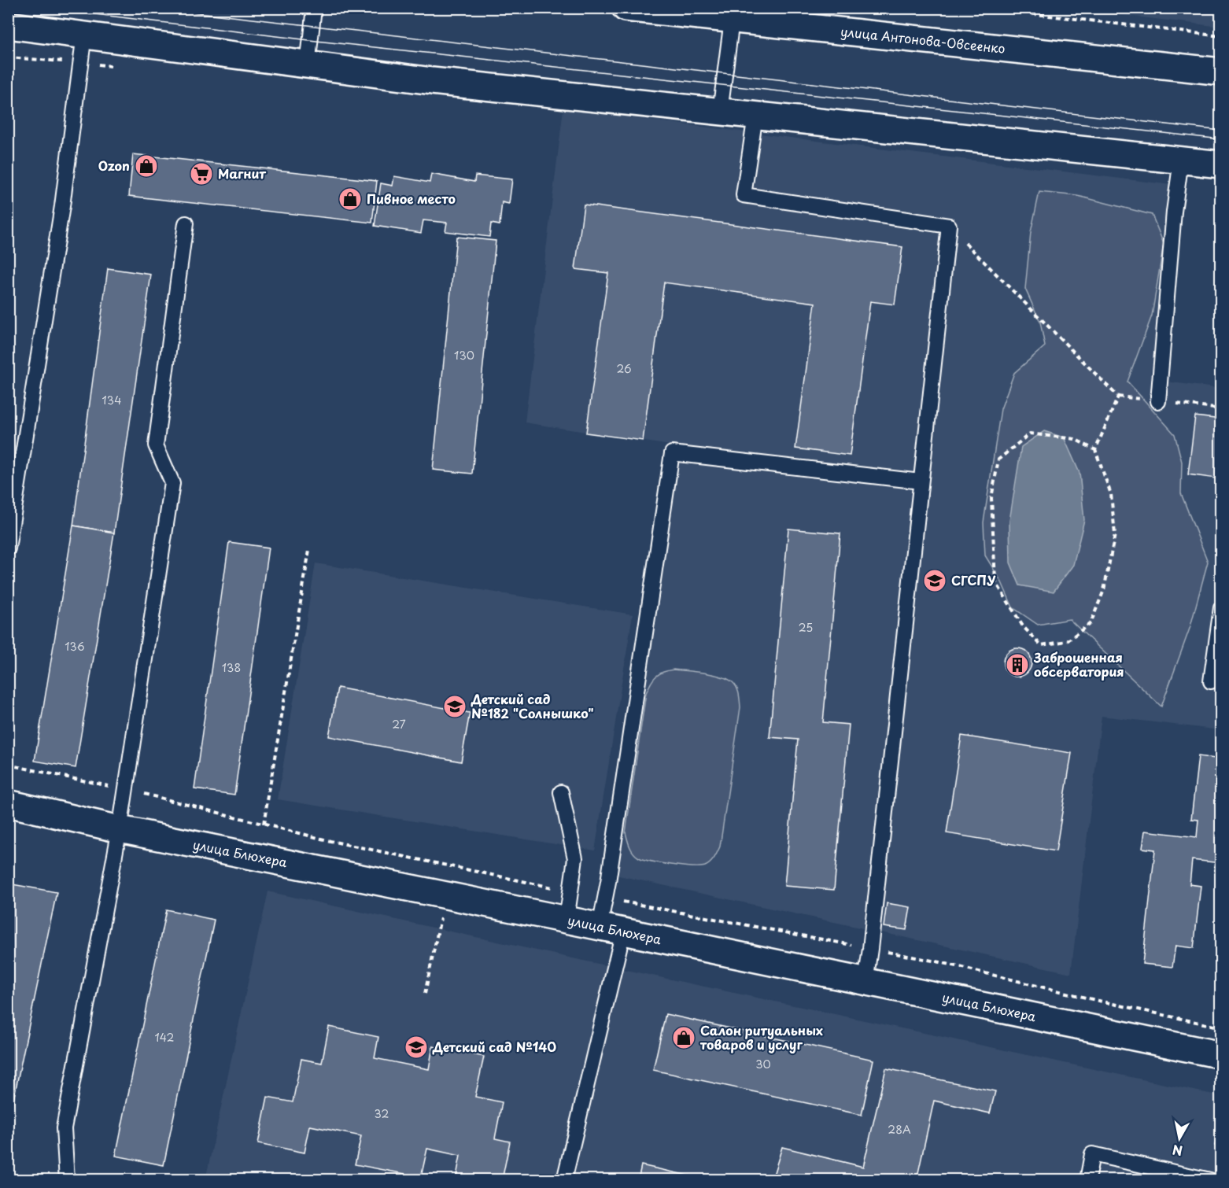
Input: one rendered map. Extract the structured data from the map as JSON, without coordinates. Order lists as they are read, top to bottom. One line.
{"streets":{"street":["улица Антонова-Овсеенко","улица Блюхера"]},"places":{"shop":["Ozon","Пивное место","Салон ритуальных товаров и услуг"],"supermarket":["Магнит"],"school or university":["СГСПУ","Детский сад №182 \"Солнышко\"","Детский сад №140"],"building":["Заброшенная обсерватория"]},"house_numbers":["130","26","134","25","136","138","27","142","30","32","28А"],"north":"bottom"}
